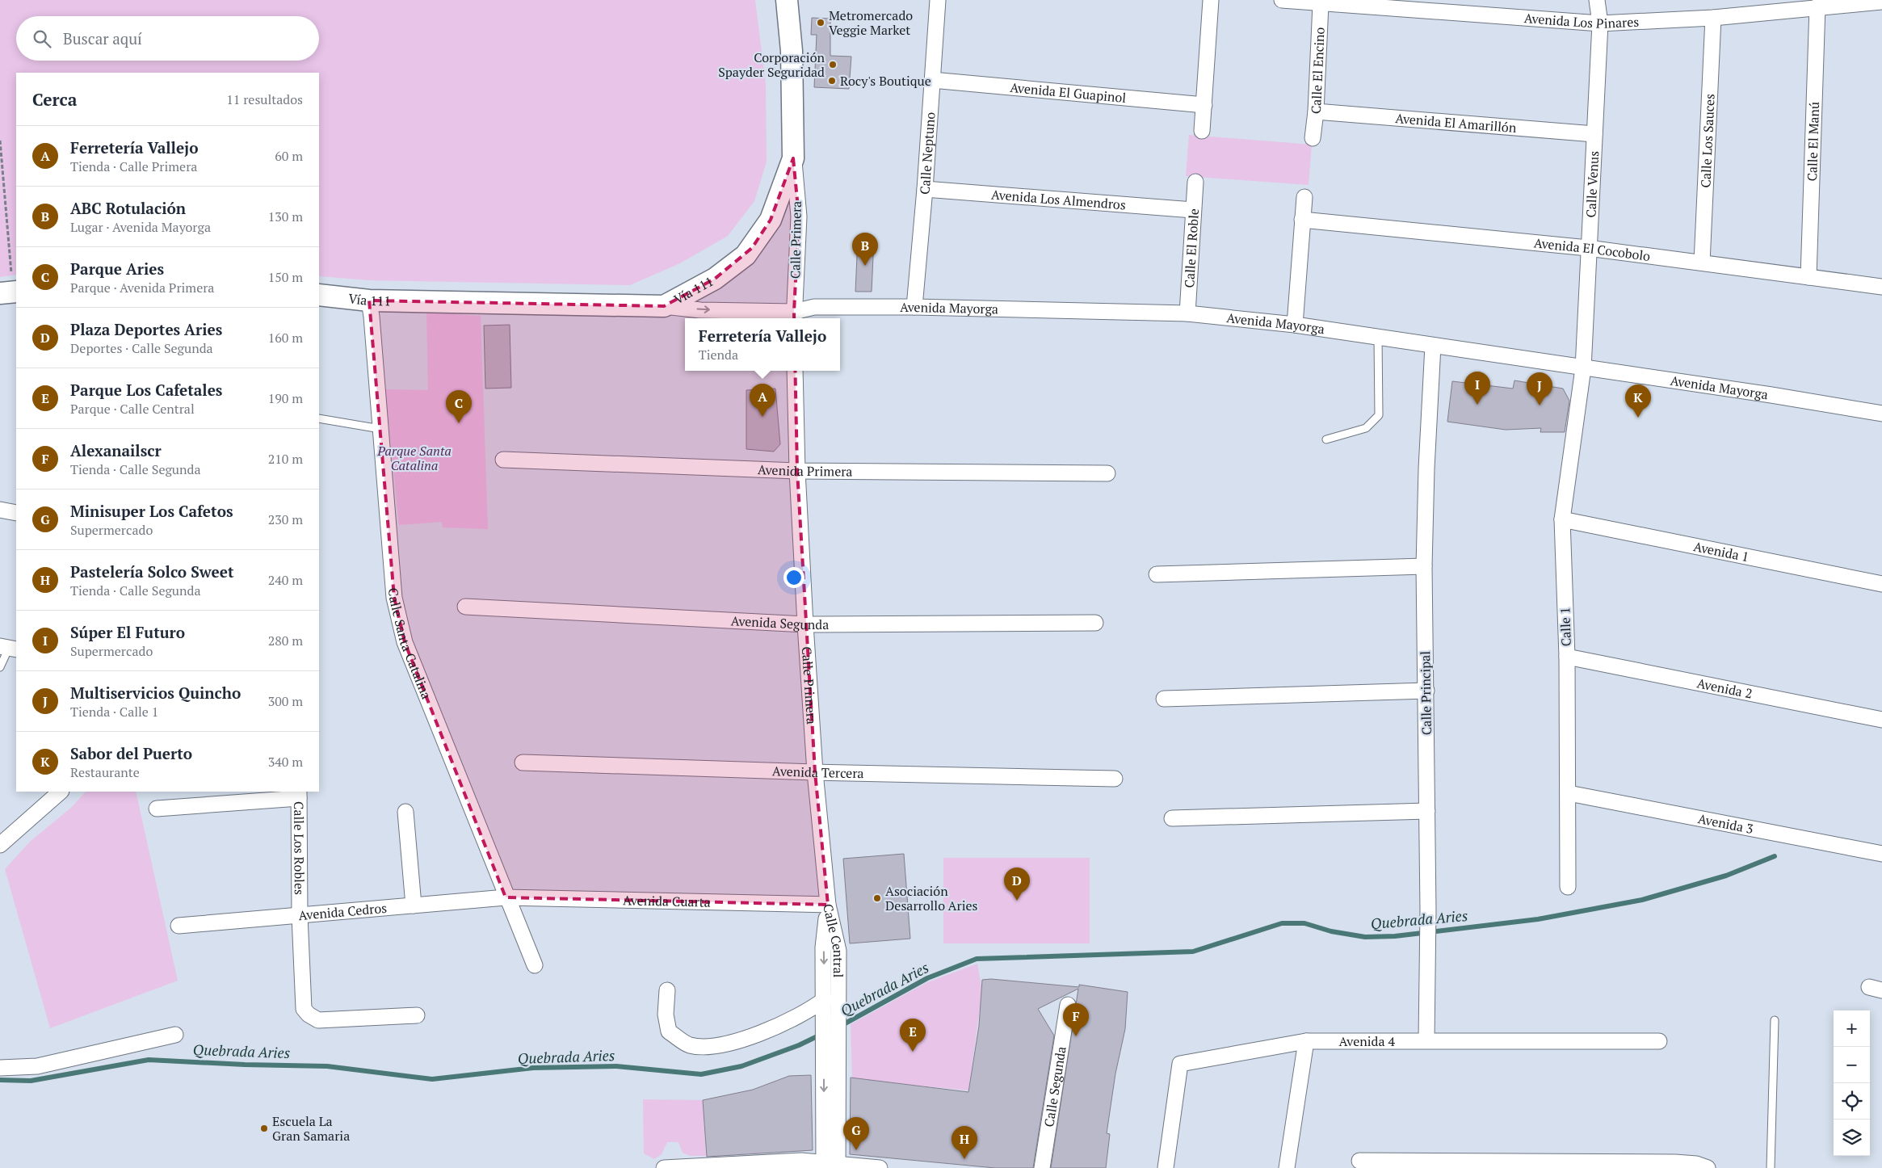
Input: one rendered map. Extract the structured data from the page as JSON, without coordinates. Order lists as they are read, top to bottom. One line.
{"streets":{"main road":["Vía 111"],"street":["Avenida Los Pinares","Calle El Encino","Avenida El Guapinol","Avenida El Amarillón","Calle Los Sauces","Calle El Manú","Calle Neptuno","Calle Venus","Avenida Los Almendros","Calle Primera","Calle El Roble","Avenida El Cocobolo","Avenida Mayorga","Avenida Primera","Avenida 1","Avenida Segunda","Calle 1","Calle Santa Catalina","Avenida 2","Calle Principal","Avenida Tercera","Avenida 3","Calle Los Robles","Avenida Cuarta","Avenida Cedros","Calle Central","Avenida 4","Calle Segunda"]},"crossings":[["Avenida Los Pinares","Calle El Encino"],["Avenida Los Pinares","Calle Los Sauces"],["Avenida Los Pinares","Calle El Manú"],["Avenida Los Pinares","Calle Venus"],["Calle El Encino","Avenida El Amarillón"],["Avenida El Guapinol","Calle Neptuno"],["Avenida El Amarillón","Calle Venus"],["Calle Los Sauces","Avenida El Cocobolo"],["Calle El Manú","Avenida El Cocobolo"],["Calle Neptuno","Avenida Los Almendros"],["Calle Neptuno","Avenida Mayorga"],["Calle Venus","Avenida El Cocobolo"],["Calle Venus","Avenida Mayorga"],["Calle Venus","Calle 1"],["Avenida Los Almendros","Calle El Roble"],["Calle Primera","Vía 111"],["Calle Primera","Avenida Mayorga"],["Calle Primera","Avenida Primera"],["Calle Primera","Avenida Segunda"],["Calle Primera","Avenida Tercera"],["Calle Primera","Avenida Cuarta"],["Calle Primera","Calle Central"],["Calle El Roble","Avenida Mayorga"],["Vía 111","Avenida Mayorga"],["Vía 111","Calle Santa Catalina"],["Avenida Mayorga","Calle 1"],["Avenida Mayorga","Calle Principal"],["Avenida 1","Calle 1"],["Calle 1","Avenida 2"],["Calle 1","Avenida 3"],["Calle Santa Catalina","Avenida Cuarta"],["Calle Santa Catalina","Avenida Cedros"],["Calle Principal","Avenida 4"],["Calle Los Robles","Avenida Cedros"],["Avenida Cuarta","Avenida Cedros"],["Avenida Cuarta","Calle Central"]],"water":["Quebrada Aries"],"parks":["Parque Santa Catalina"],"places":["Metromercado Veggie Market","Corporación Spayder Seguridad","Rocy's Boutique","Asociación Desarrollo Aries","Escuela La Gran Samaria"],"page":{"search":"Buscar aquí","heading":["Cerca","11 resultados"],"list":[{"mark":"A","name":"Ferretería Vallejo","note":"Tienda · Calle Primera","value":"60 m"},{"mark":"B","name":"ABC Rotulación","note":"Lugar · Avenida Mayorga","value":"130 m"},{"mark":"C","name":"Parque Aries","note":"Parque · Avenida Primera","value":"150 m"},{"mark":"D","name":"Plaza Deportes Aries","note":"Deportes · Calle Segunda","value":"160 m"},{"mark":"E","name":"Parque Los Cafetales","note":"Parque · Calle Central","value":"190 m"},{"mark":"F","name":"Alexanailscr","note":"Tienda · Calle Segunda","value":"210 m"},{"mark":"G","name":"Minisuper Los Cafetos","note":"Supermercado","value":"230 m"},{"mark":"H","name":"Pastelería Solco Sweet","note":"Tienda · Calle Segunda","value":"240 m"},{"mark":"I","name":"Súper El Futuro","note":"Supermercado","value":"280 m"},{"mark":"J","name":"Multiservicios Quincho","note":"Tienda · Calle 1","value":"300 m"},{"mark":"K","name":"Sabor del Puerto","note":"Restaurante","value":"340 m"}],"pins":["B","I","J","A","K","C","D","F","E","G","H"],"popup":["Ferretería Vallejo","Tienda"],"map_buttons":["+","−"]}}
